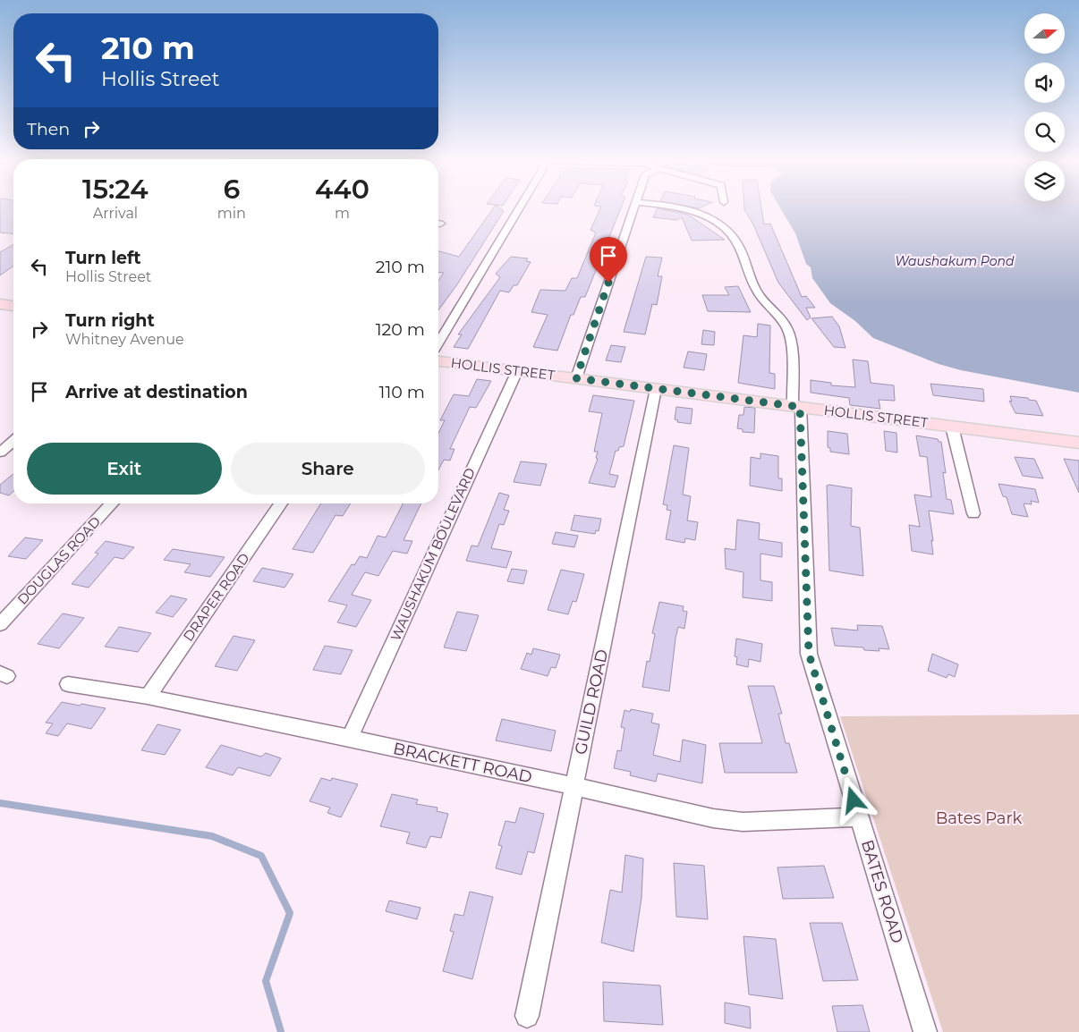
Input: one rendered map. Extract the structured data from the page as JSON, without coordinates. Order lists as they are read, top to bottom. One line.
{"streets":{"main road":["HOLLIS STREET"],"street":["WAUSHAKUM BOULEVARD","DOUGLAS ROAD","DRAPER ROAD","GUILD ROAD","BRACKETT ROAD","BATES ROAD"]},"crossings":[["HOLLIS STREET","WAUSHAKUM BOULEVARD"],["HOLLIS STREET","GUILD ROAD"],["HOLLIS STREET","BATES ROAD"],["WAUSHAKUM BOULEVARD","BRACKETT ROAD"],["DRAPER ROAD","BRACKETT ROAD"],["GUILD ROAD","BRACKETT ROAD"],["BRACKETT ROAD","BATES ROAD"]],"water":["Waushakum Pond"],"parks":["Bates Park"],"north":"right","page":{"turn":["210 m","Hollis Street"],"then":"Then","eta":["15:24","Arrival","6","min","440","m"],"list":[{"name":"Turn left","note":"Hollis Street","value":"210 m"},{"name":"Turn right","note":"Whitney Avenue","value":"120 m"},{"name":"Arrive at destination","value":"110 m"}],"buttons":["Exit","Share"]}}
